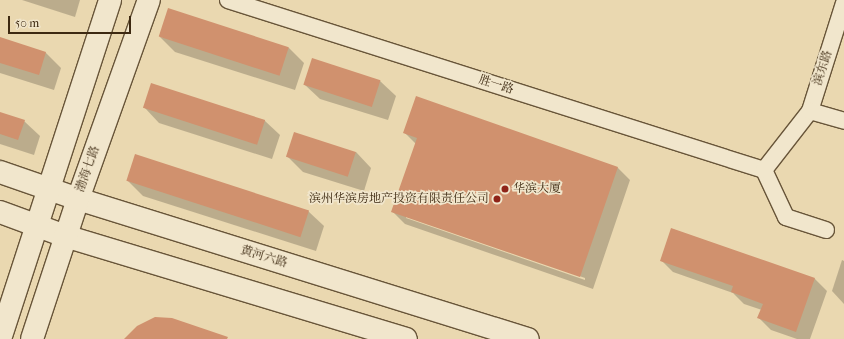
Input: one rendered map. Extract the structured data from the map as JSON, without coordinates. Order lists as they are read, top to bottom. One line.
{"streets":{"main road":["渤海七路","黄河六路"],"street":["滨东路","胜一路"]},"crossings":[["渤海七路","黄河六路"]],"places":["华滨大厦","滨州华滨房地产投资有限责任公司"],"scale_bar":"50 m"}
